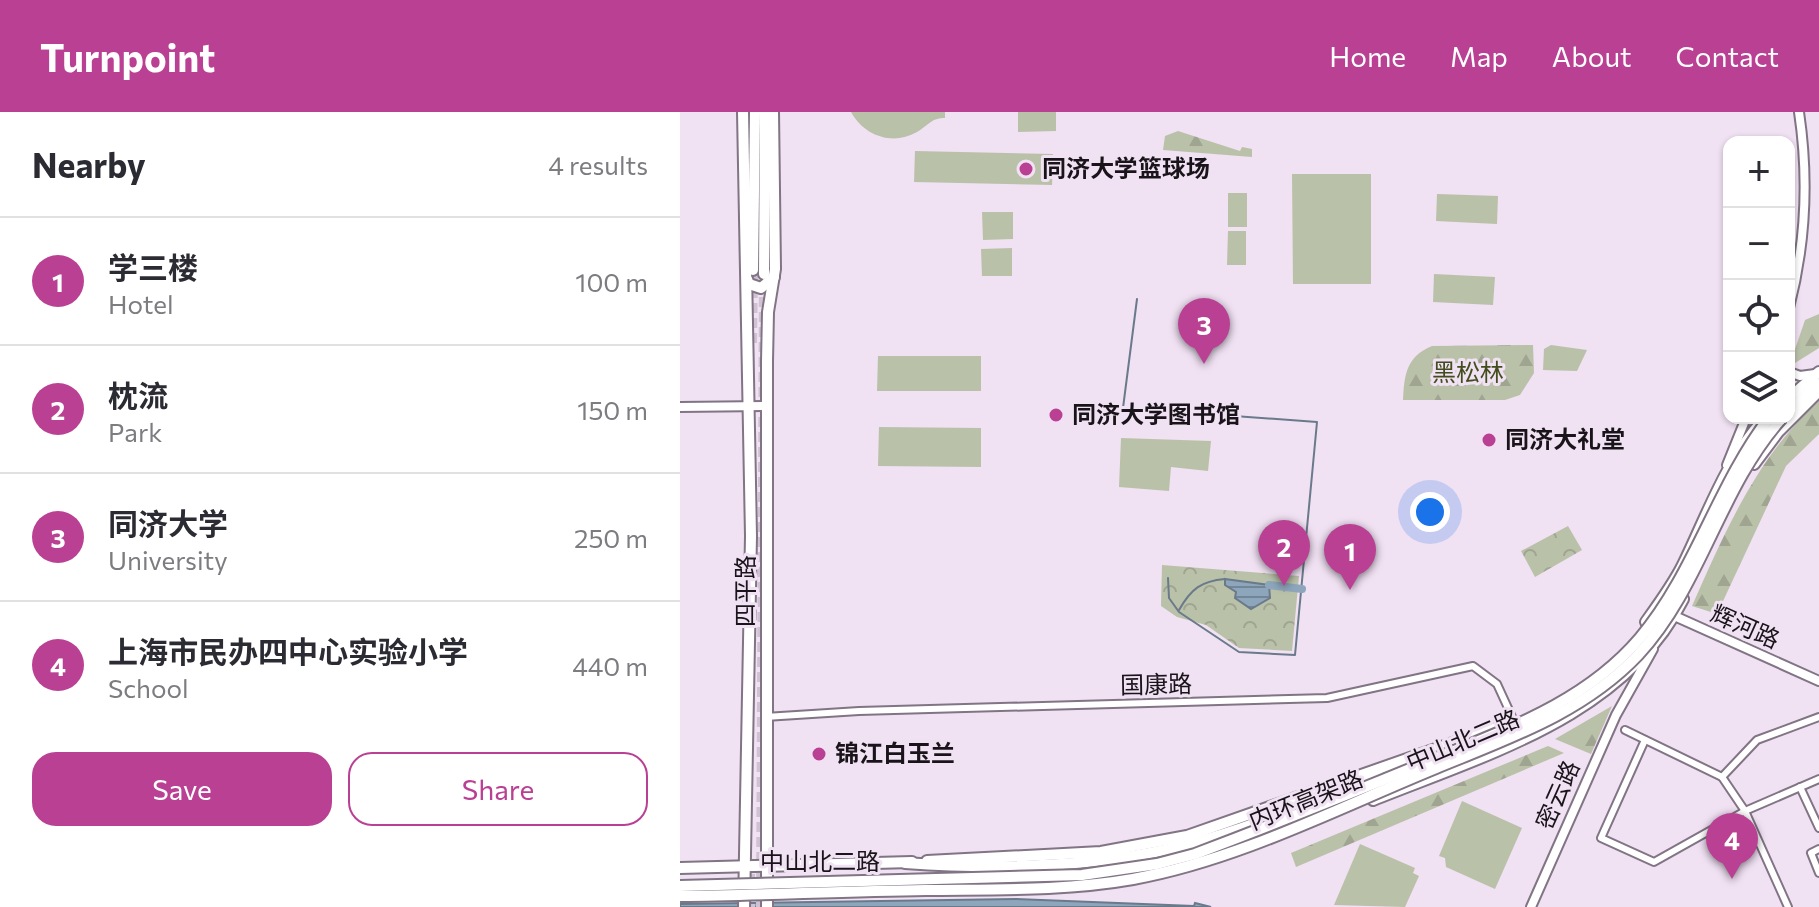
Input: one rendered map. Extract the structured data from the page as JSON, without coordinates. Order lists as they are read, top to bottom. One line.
{"streets":{"main road":["四平路","中山北二路","内环高架路"],"street":["辉河路","国康路","密云路"]},"crossings":[["四平路","国康路"],["四平路","中山北二路"],["辉河路","中山北二路"],["国康路","中山北二路"],["中山北二路","密云路"],["中山北二路","内环高架路"]],"parks":["黑松林"],"places":["同济大学篮球场","同济大学图书馆","同济大礼堂","锦江白玉兰"],"page":{"header":"Turnpoint","nav":["Home","Map","About","Contact"],"heading":["Nearby","4 results"],"map_buttons":["+","−"],"list":[{"mark":"1","name":"学三楼","note":"Hotel","value":"100 m"},{"mark":"2","name":"枕流","note":"Park","value":"150 m"},{"mark":"3","name":"同济大学","note":"University","value":"250 m"},{"mark":"4","name":"上海市民办四中心实验小学","note":"School","value":"440 m"}],"pins":["3","2","1","4"],"buttons":["Save","Share"]}}
